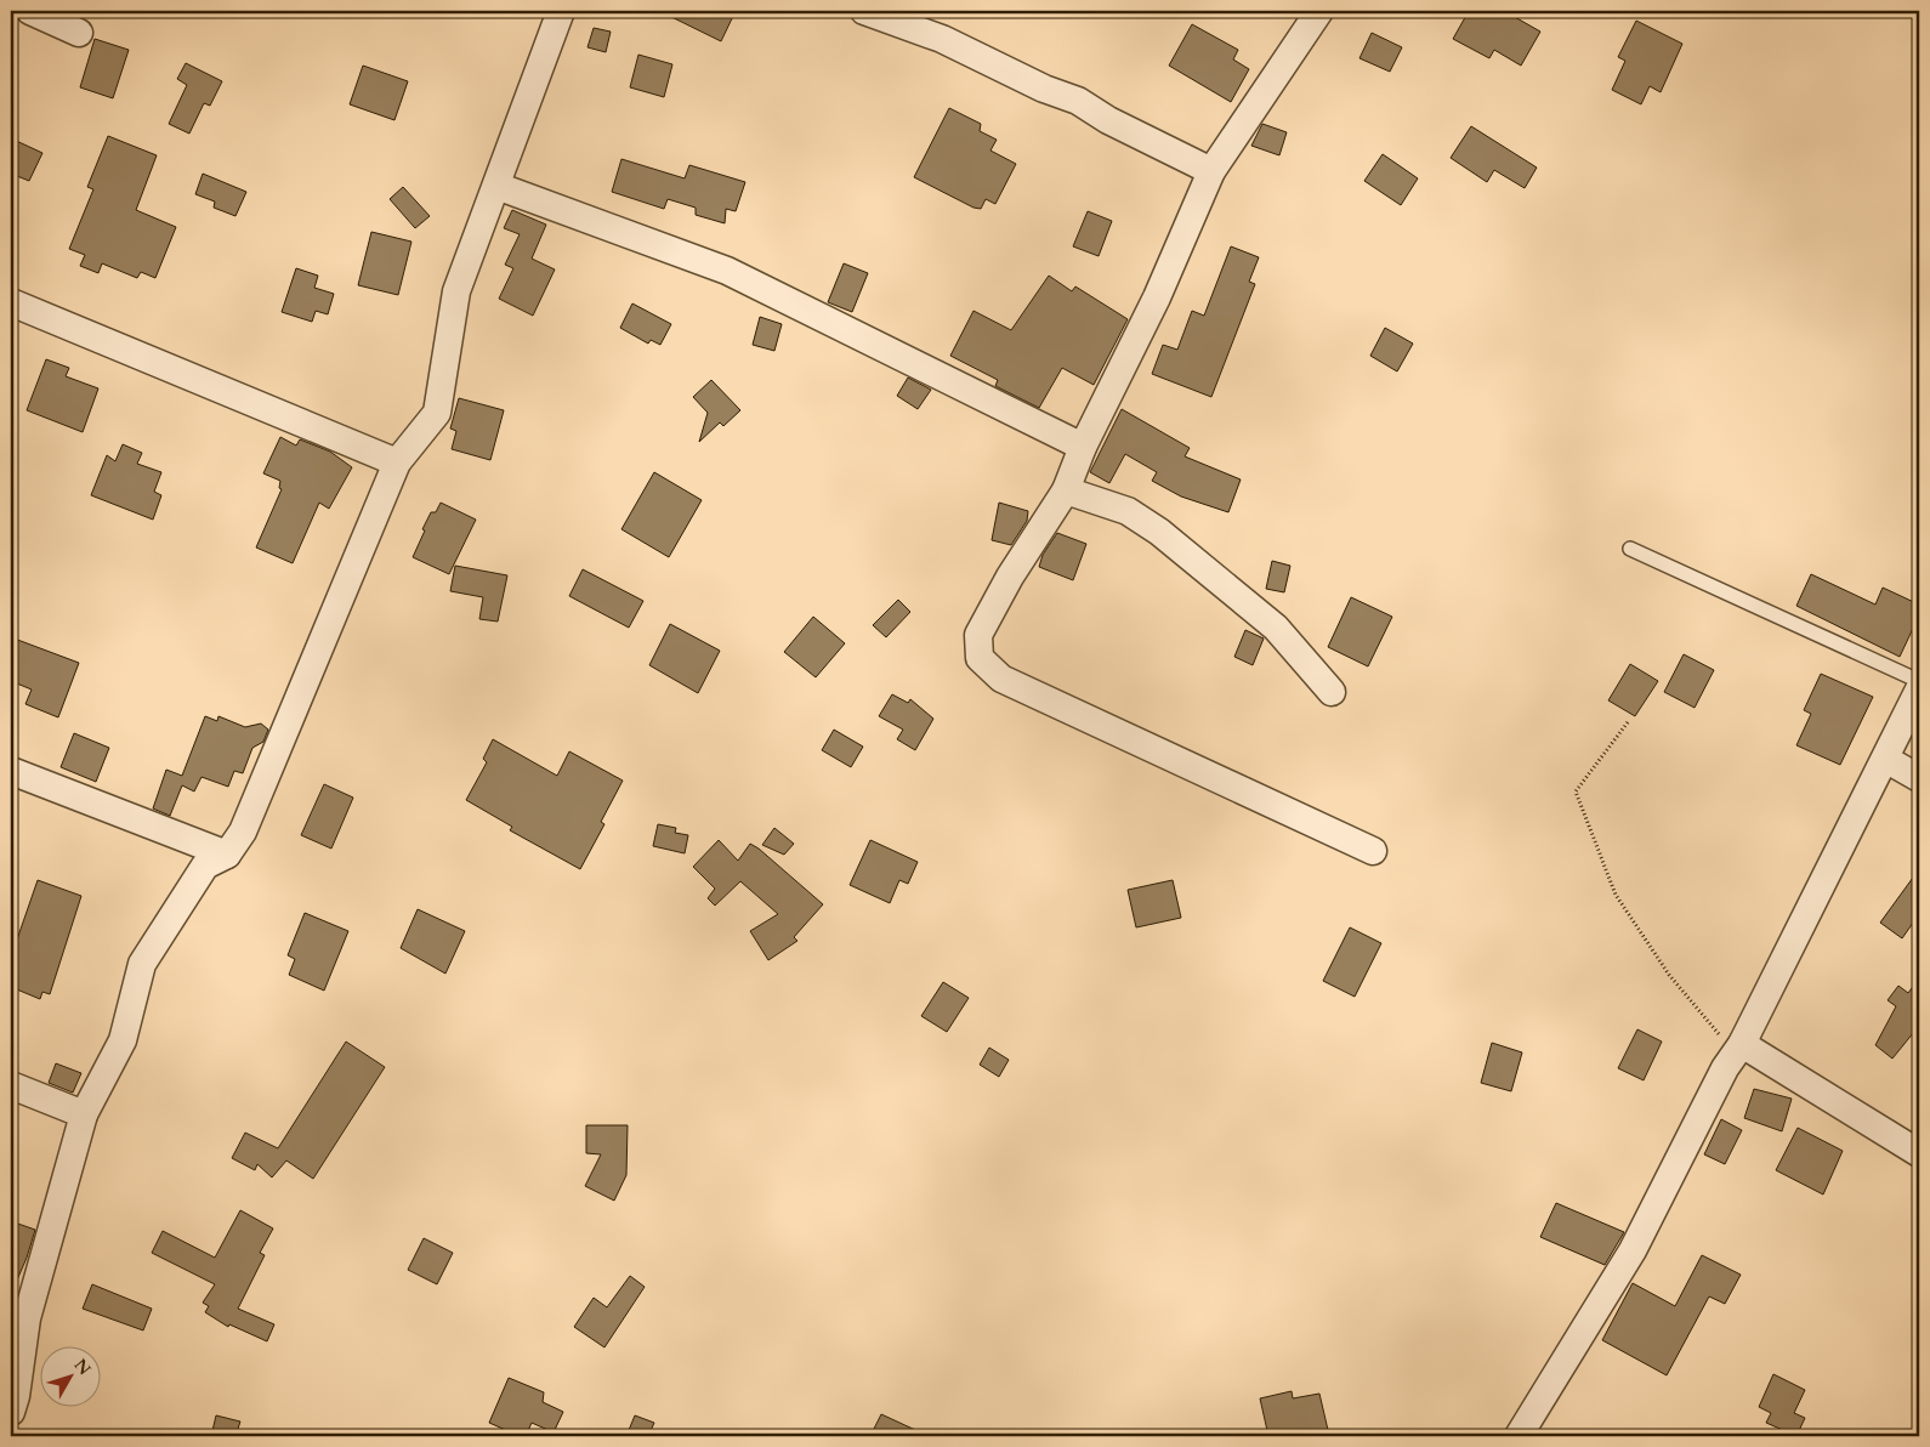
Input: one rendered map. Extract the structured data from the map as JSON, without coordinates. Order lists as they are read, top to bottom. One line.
{"north":"top right"}
